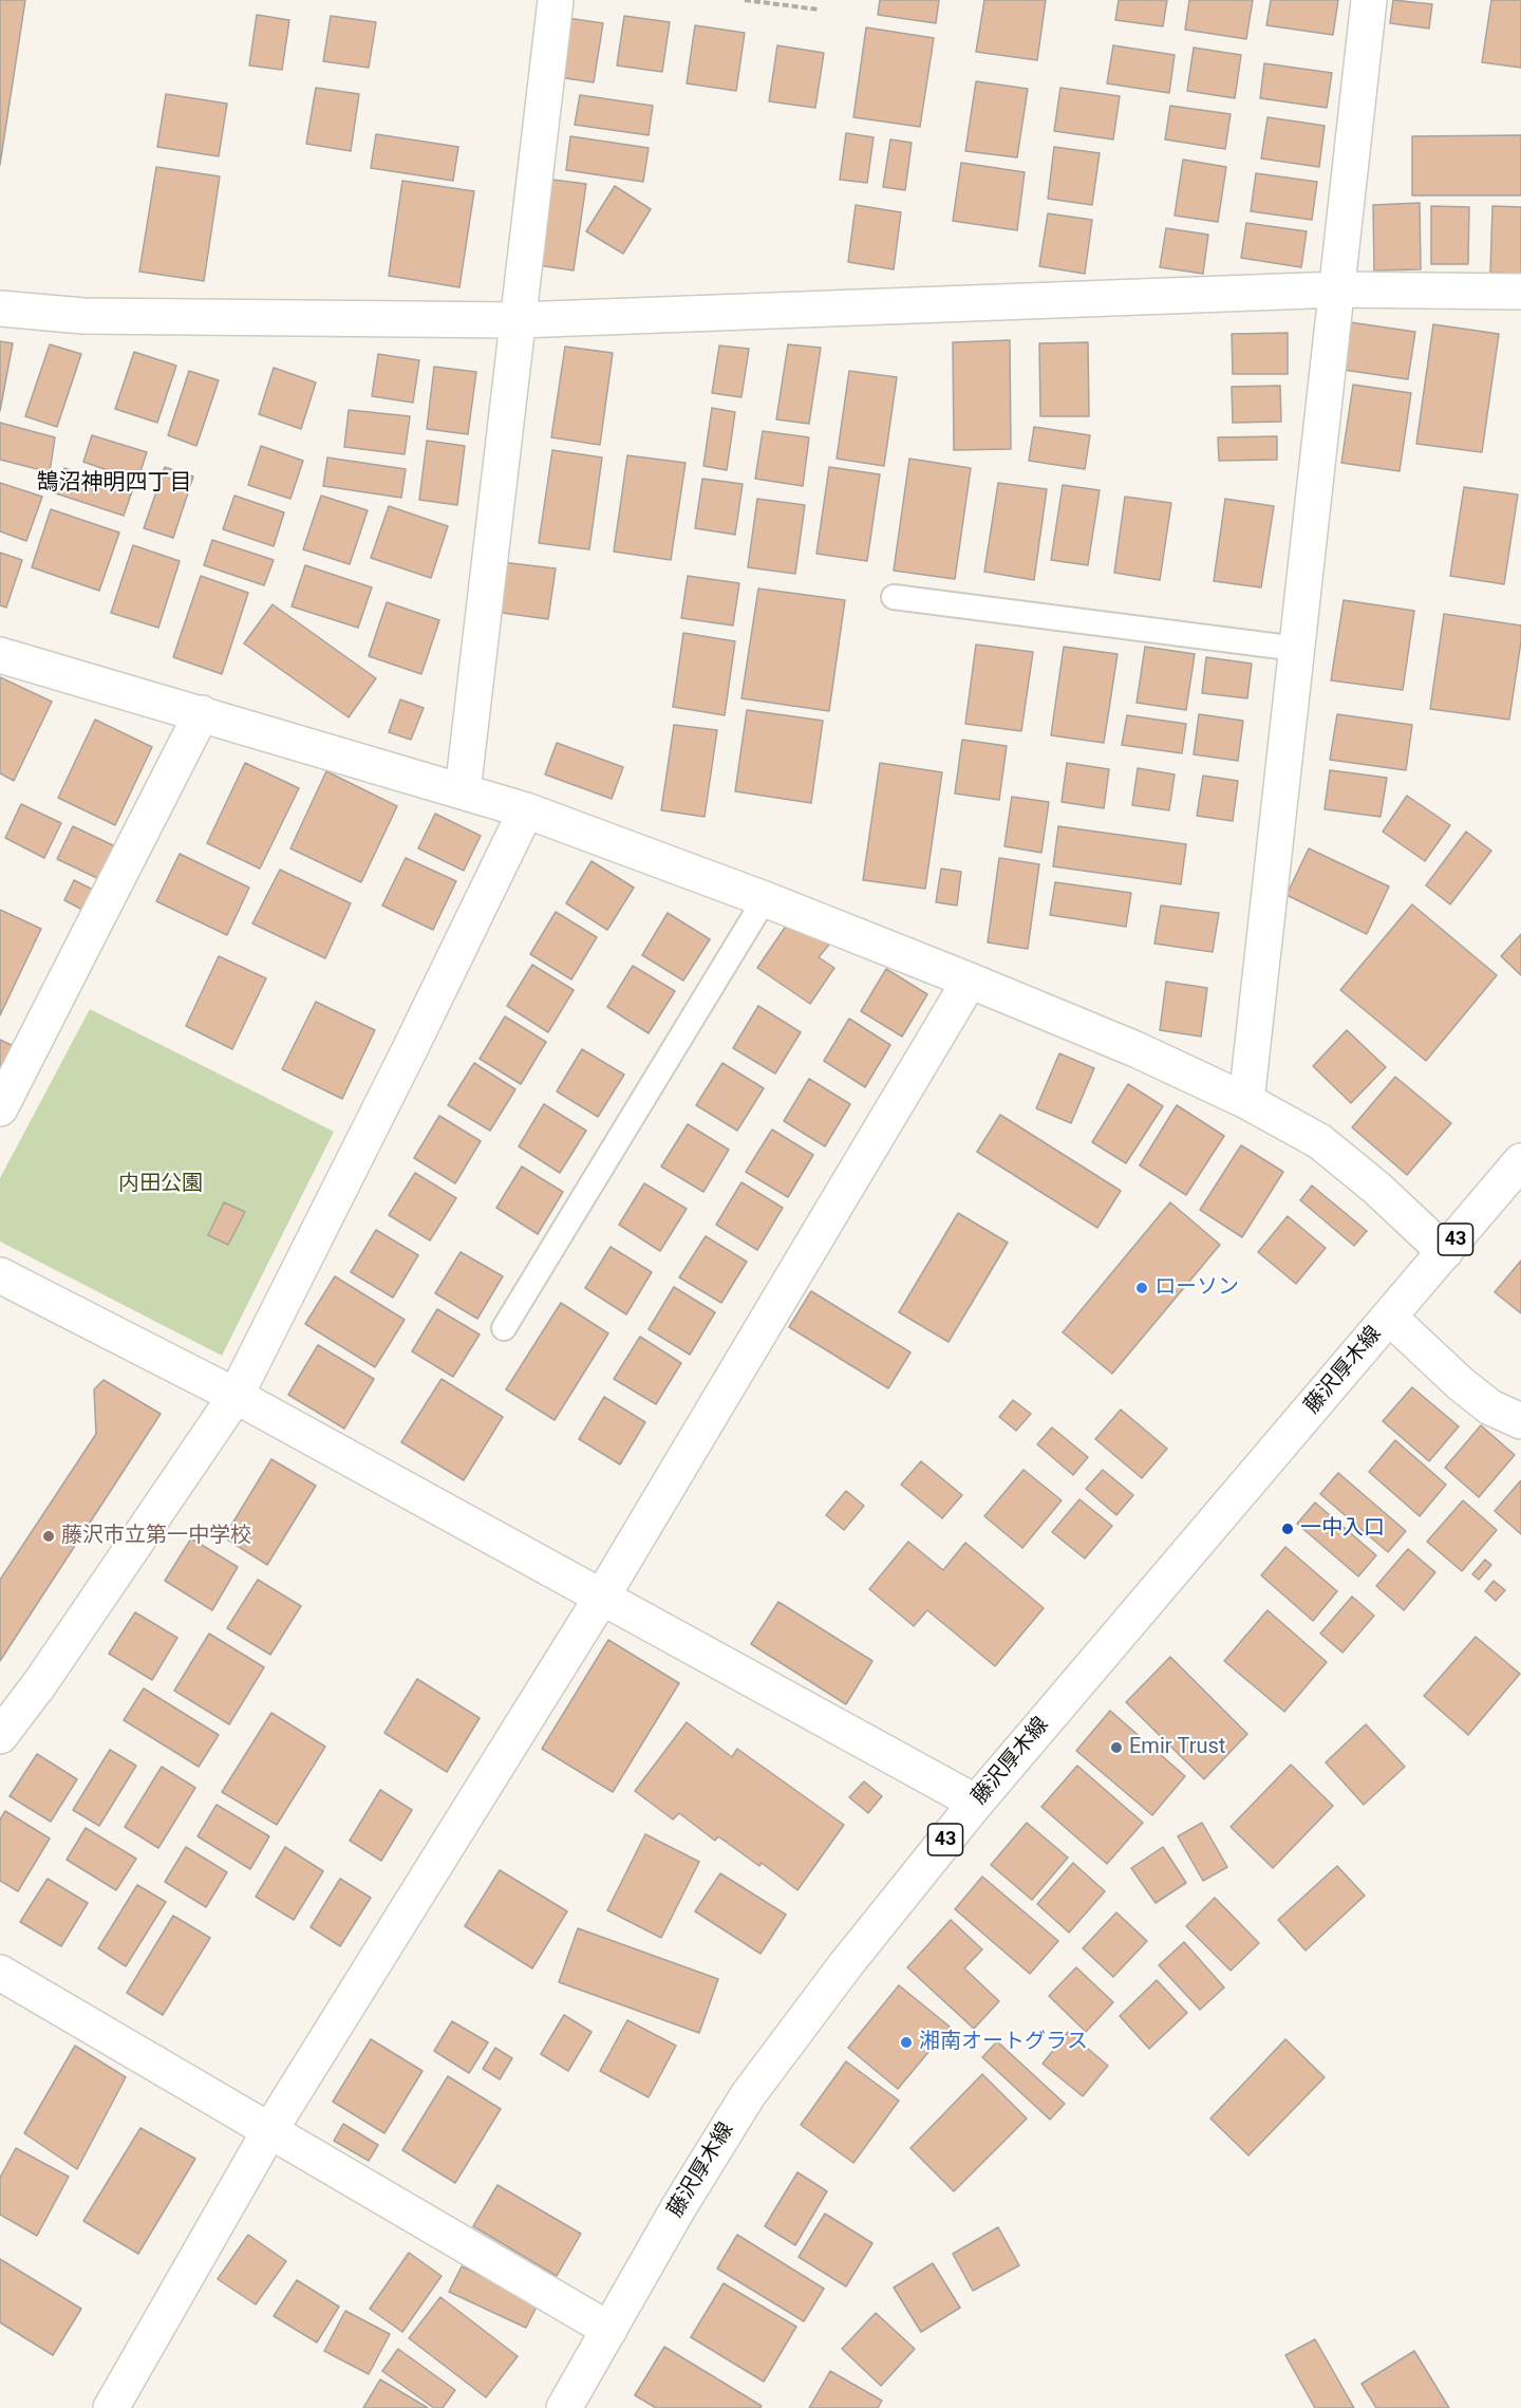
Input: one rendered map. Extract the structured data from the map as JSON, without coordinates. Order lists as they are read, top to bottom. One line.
{"streets":{"street":["43","藤沢厚木線"]},"districts":["鵠沼神明四丁目"],"parks":["内田公園"],"places":["ローソン","一中入口","藤沢市立第一中学校","Emir Trust","湘南オートグラス"]}
